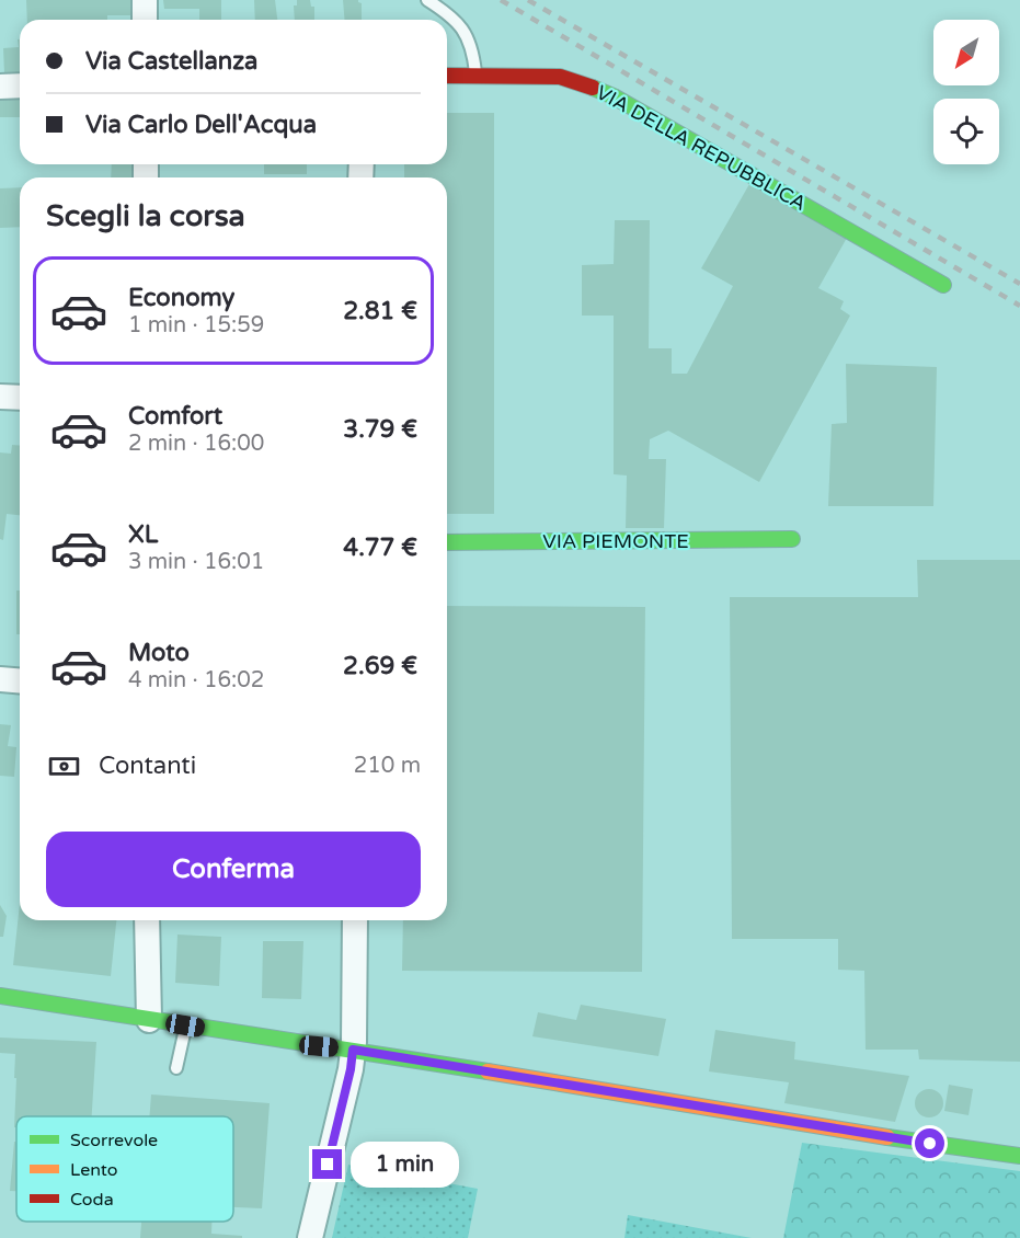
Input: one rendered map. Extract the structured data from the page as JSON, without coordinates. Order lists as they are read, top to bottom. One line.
{"streets":{"street":["VIA DELLA REPUBBLICA","VIA PIEMONTE"]},"legend":["Scorrevole","Lento","Coda"],"north":"bottom left","page":{"banner":["Via Castellanza","Via Carlo Dell'Acqua"],"heading":"Scegli la corsa","list":[{"name":"Economy","note":"1 min · 15:59","value":"2.81 €"},{"name":"Comfort","note":"2 min · 16:00","value":"3.79 €"},{"name":"XL","note":"3 min · 16:01","value":"4.77 €"},{"name":"Moto","note":"4 min · 16:02","value":"2.69 €"}],"pay":["Contanti","210 m"],"buttons":"Conferma","bubble":"1 min"}}
